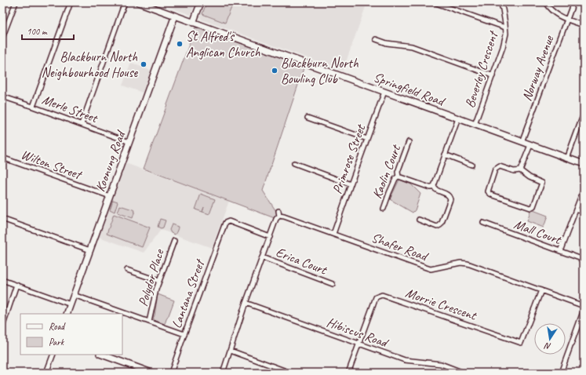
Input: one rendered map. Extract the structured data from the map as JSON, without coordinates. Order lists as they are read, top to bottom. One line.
{"streets":{"main road":["Springfield Road","Koonung Road"],"street":["Norway Avenue","Beverley Crescent","Merle Street","Primrose Street","Wilton Street","Kaolin Court","Mall Court","Shafer Road","Erica Court","Polydor Place","Lantana Street","Morrie Crescent","Hibiscus Road"]},"crossings":[["Norway Avenue","Springfield Road"],["Beverley Crescent","Springfield Road"],["Springfield Road","Primrose Street"],["Springfield Road","Koonung Road"],["Merle Street","Koonung Road"],["Primrose Street","Shafer Road"],["Koonung Road","Wilton Street"],["Shafer Road","Morrie Crescent"],["Morrie Crescent","Hibiscus Road"]],"places":["St Alfred's Anglican Church","Blackburn North Neighbourhood House","Blackburn North Bowling Club"],"legend":["Road","Park"],"scale_bar":"100 m","north":"bottom"}
